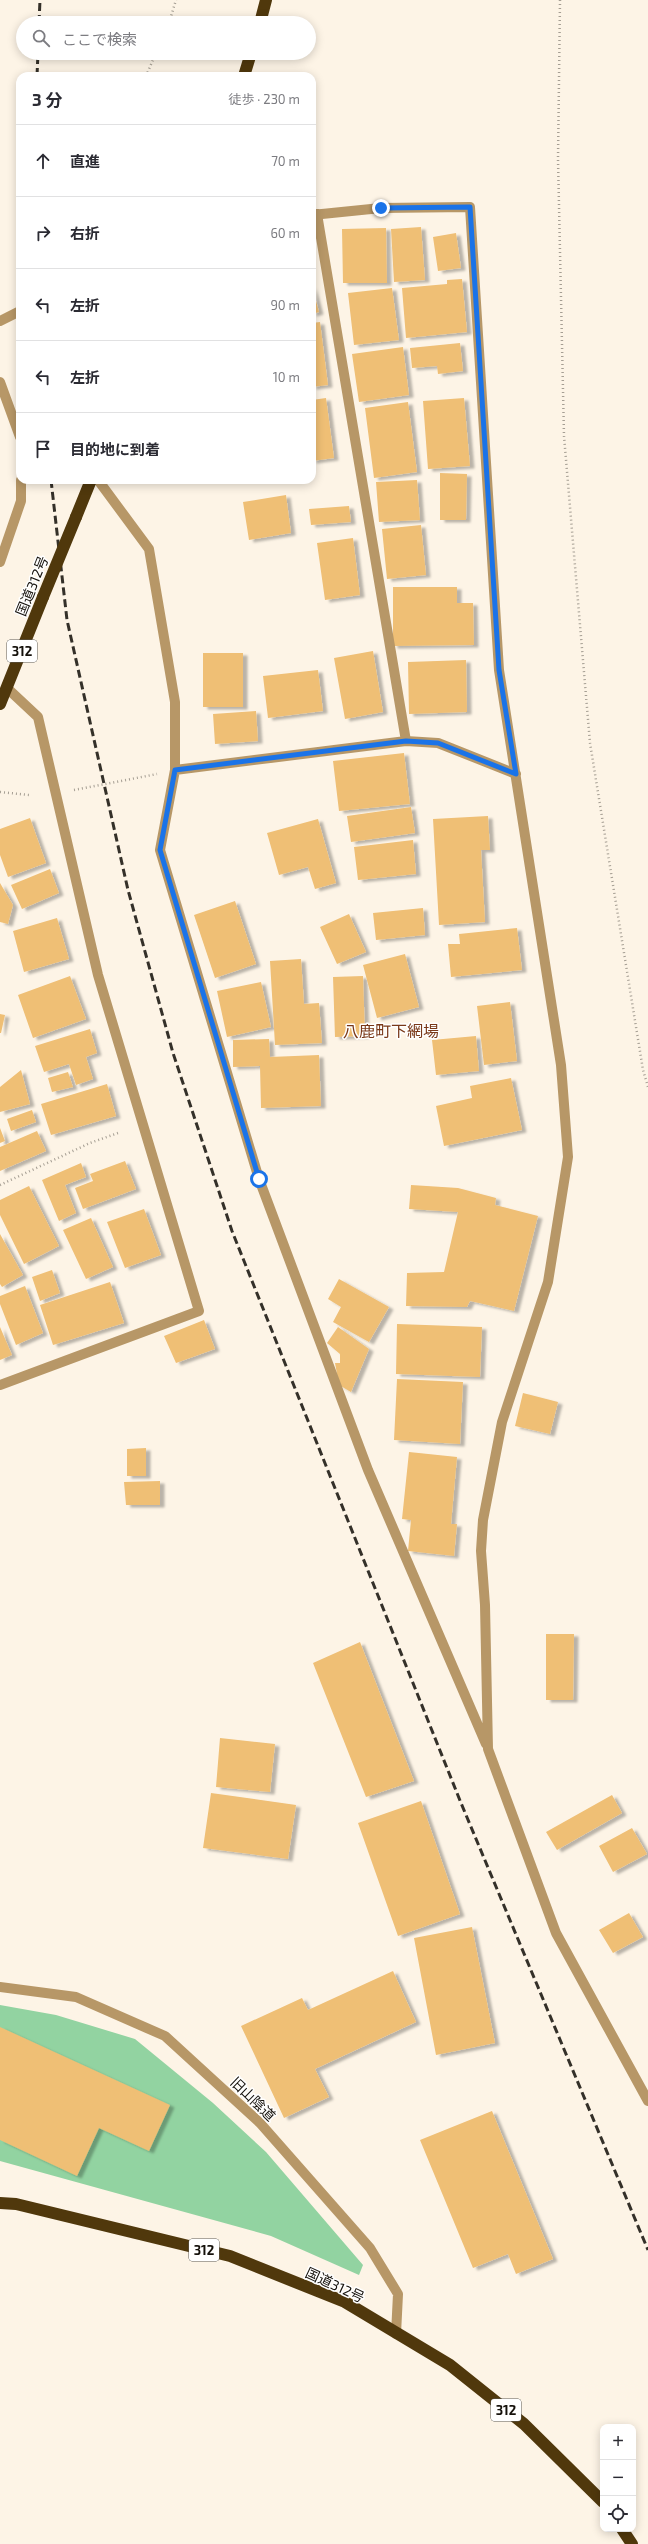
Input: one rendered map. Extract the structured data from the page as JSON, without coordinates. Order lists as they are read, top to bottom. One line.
{"streets":{"highway":["国道312号","312"],"street":["旧山陰道"]},"crossings":[["国道312号","旧山陰道"]],"districts":["八鹿町下網場"],"page":{"search":"ここで検索","heading":["3 分","徒歩 · 230 m"],"list":[["直進","70 m"],["右折","60 m"],["左折","90 m"],["左折","10 m"],"目的地に到着"],"map_buttons":["+","−"]}}
